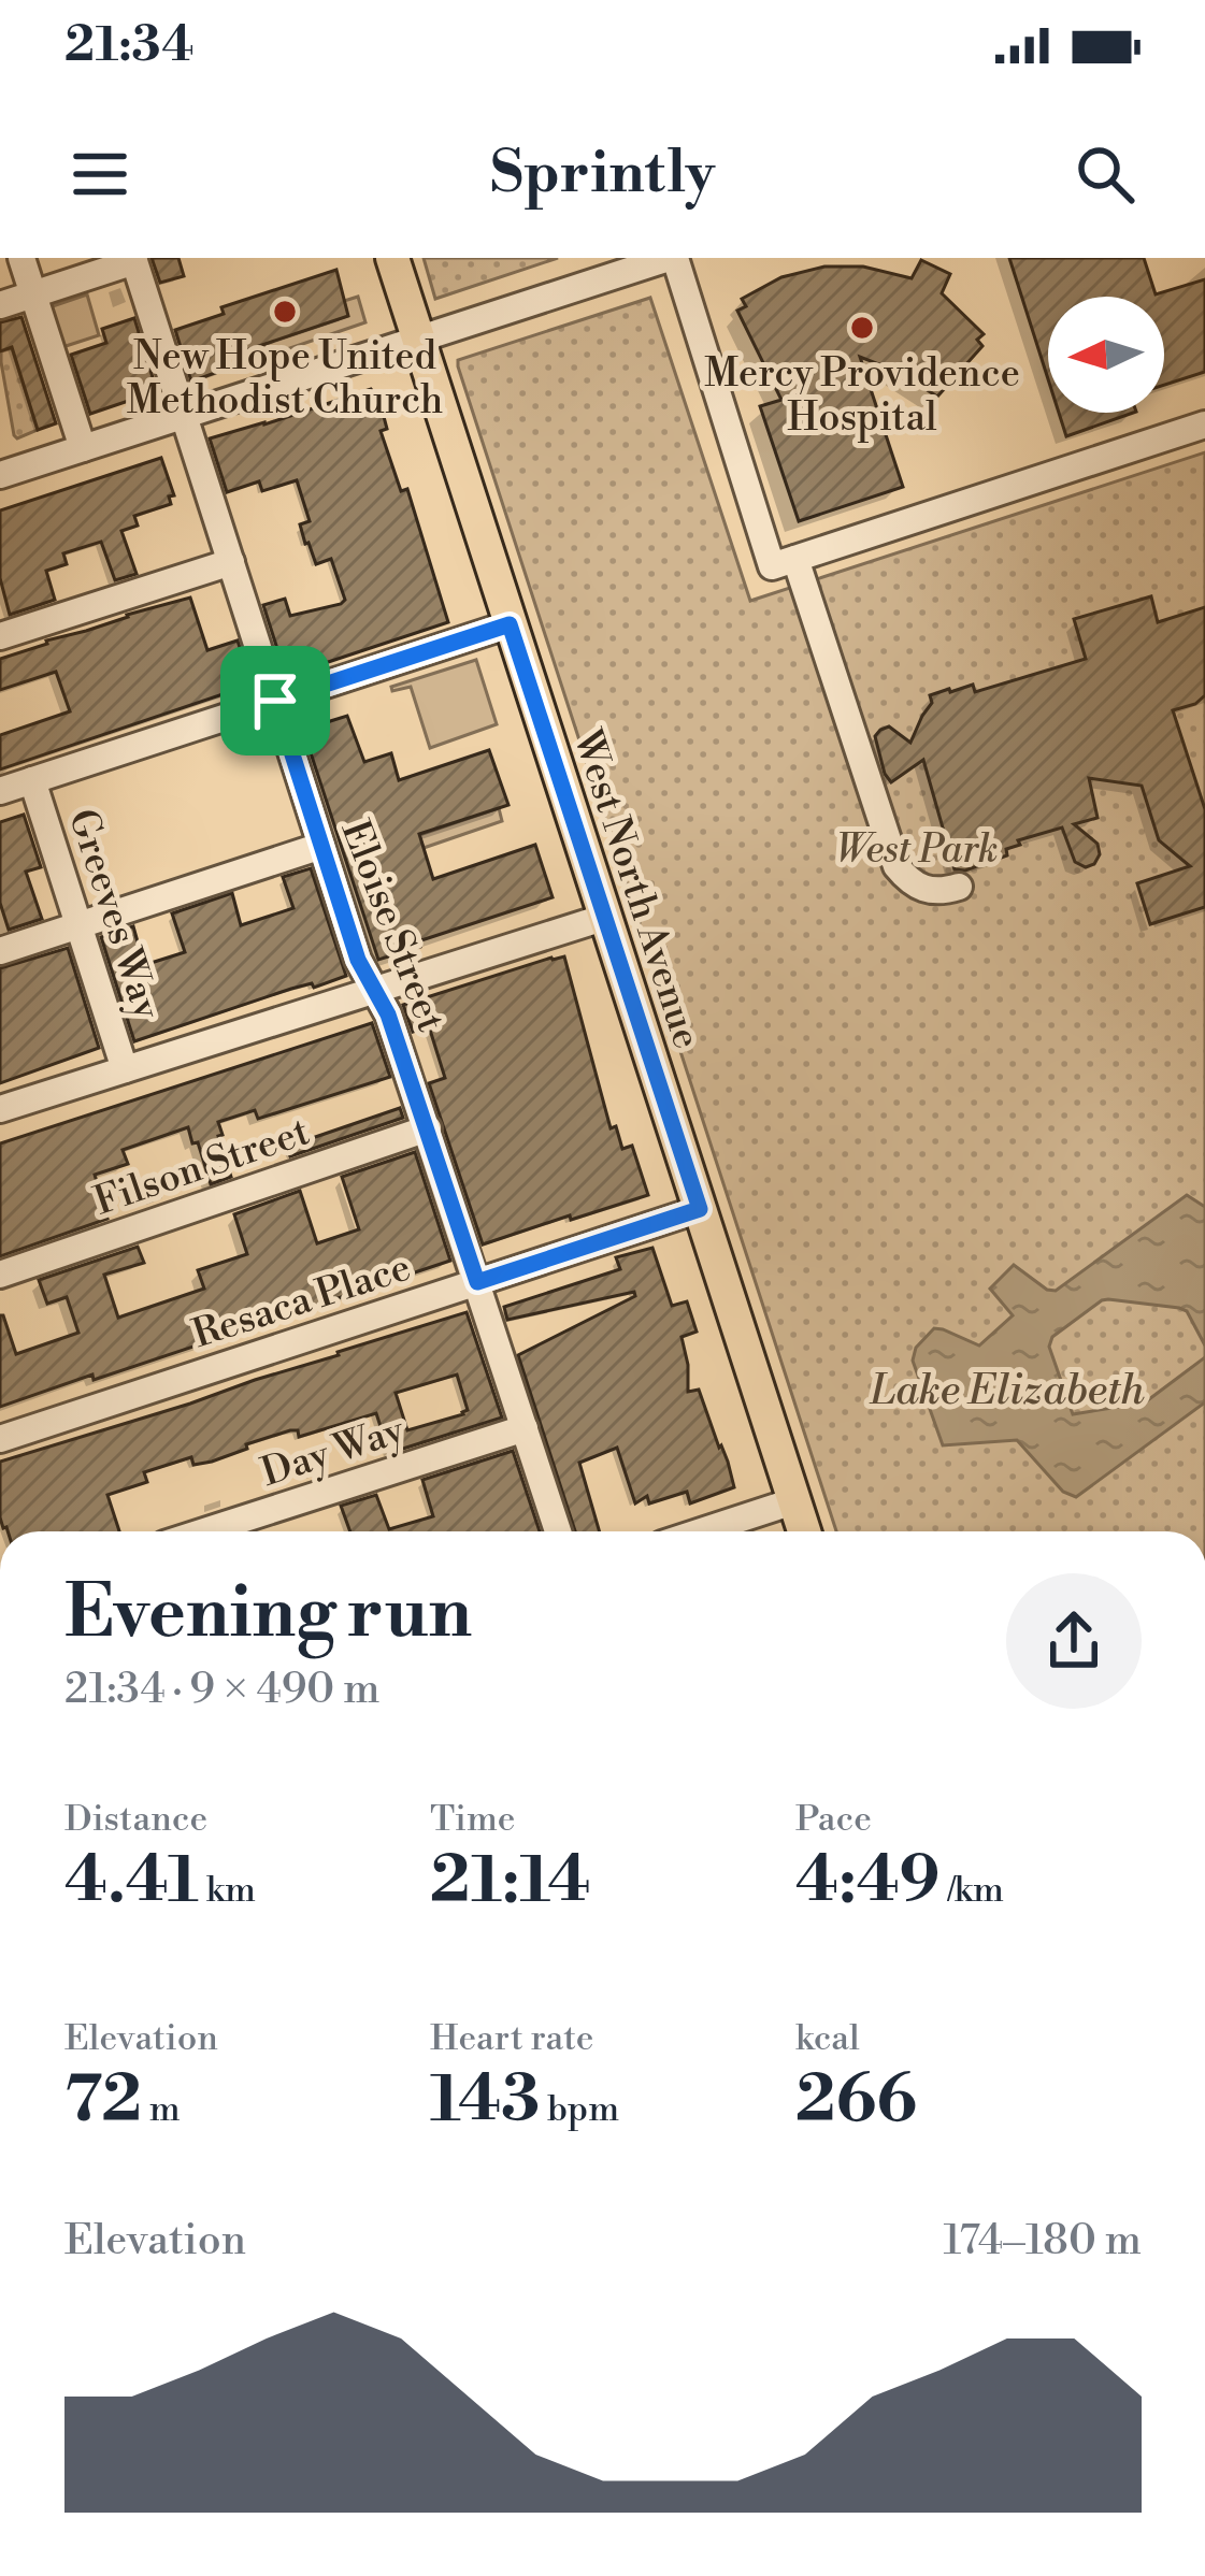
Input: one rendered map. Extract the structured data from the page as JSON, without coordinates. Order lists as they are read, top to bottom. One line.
{"streets":{"main road":["West North Avenue"],"street":["Greeves Way","Eloise Street","Filson Street","Resaca Place","Day Way"]},"crossings":[["West North Avenue","Resaca Place"],["Eloise Street","Filson Street"],["Eloise Street","Resaca Place"],["Eloise Street","Day Way"]],"water":["Lake Elizabeth"],"parks":["West Park"],"places":["New Hope United Methodist Church","Mercy Providence Hospital"],"north":"left","page":{"status":"21:34","header":"Sprintly","heading":["Evening run","21:34 · 9 × 490 m"],"stats":[["Distance","4.41 km"],["Time","21:14"],["Pace","4:49 /km"],["Elevation","72 m"],["Heart rate","143 bpm"],["kcal","266"]],"chart":["Elevation","174–180 m"]}}
